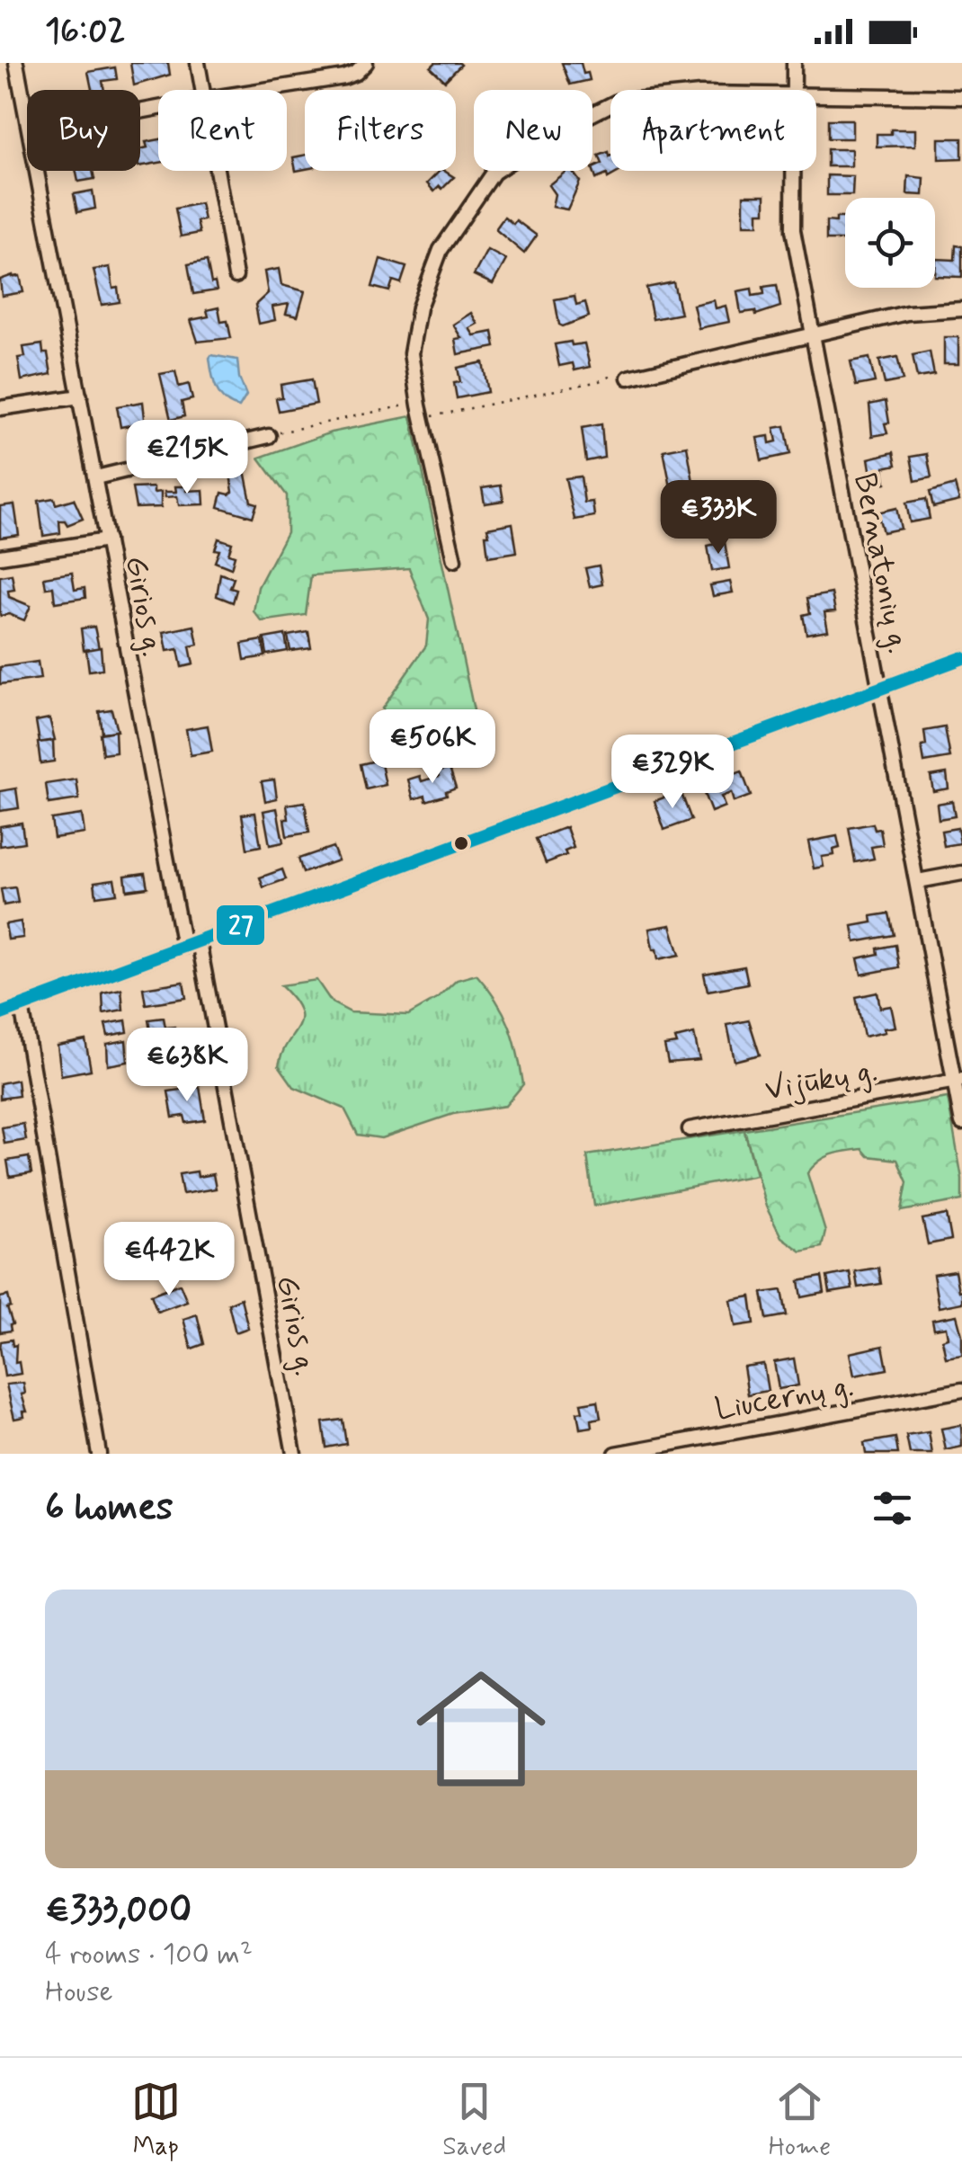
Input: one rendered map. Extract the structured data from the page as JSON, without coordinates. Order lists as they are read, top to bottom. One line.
{"streets":{"street":["Bernatonių g.","Girios g.","Vijūkų g.","Liucernų g."]},"crossings":[["Bernatonių g.","Vijūkų g."]],"lines":["transit line 27"],"page":{"status":"16:02","chip":["Buy","Rent","Filters","New","Apartment"],"price":["€215K","€333K","€506K","€329K","€638K","€442K"],"heading":"6 homes","list":[{"name":"€333,000","note":"4 rooms · 100 m² · House"}],"tabs":["Map","Saved","Home"]}}
